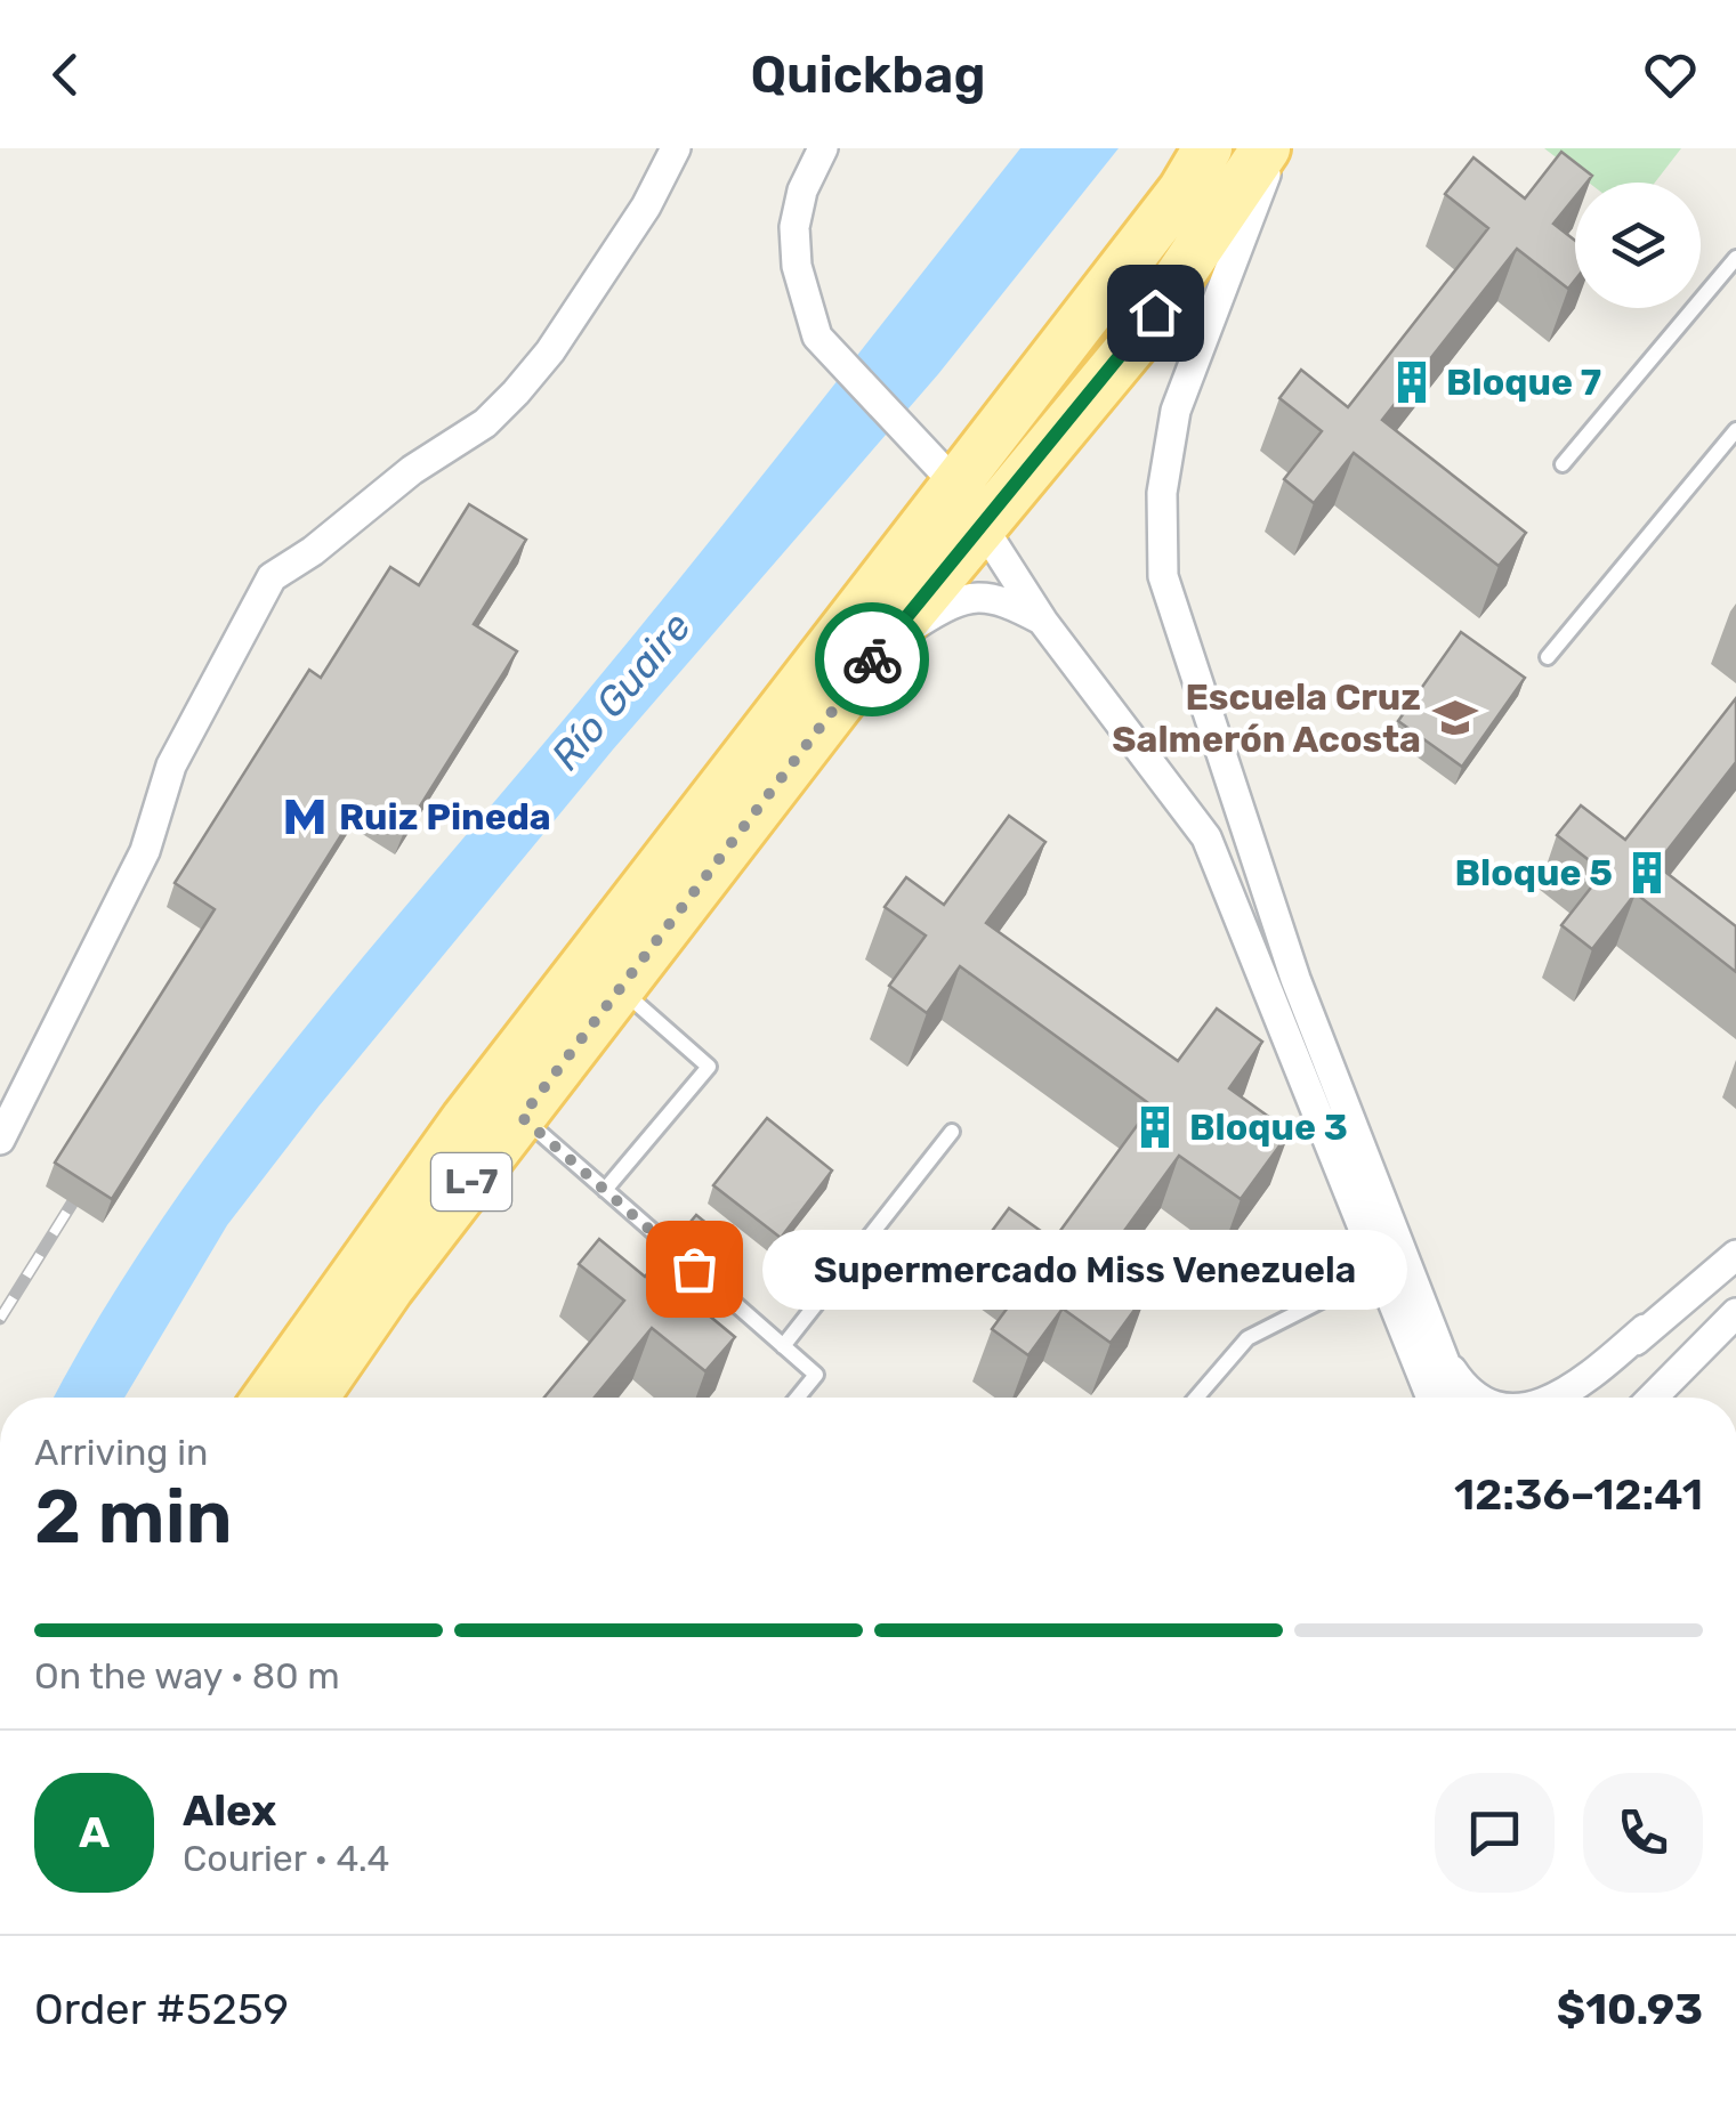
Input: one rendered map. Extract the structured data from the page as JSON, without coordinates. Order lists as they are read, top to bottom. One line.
{"streets":{"main road":["L-7"]},"water":["Río Guaire"],"places":{"building":["Bloque 7","Bloque 5","Bloque 3"],"school or university":["Escuela Cruz Salmerón Acosta"],"metro station":["Ruiz Pineda"],"other":["Supermercado Miss Venezuela"]},"page":{"header":"Quickbag","bubble":"Supermercado Miss Venezuela","heading":["2 min","Arriving in","12:36–12:41"],"panel":["Alex","Courier · 4.4","Order #5259","$10.93"],"bar":"On the way · 80 m","round":"A"}}
